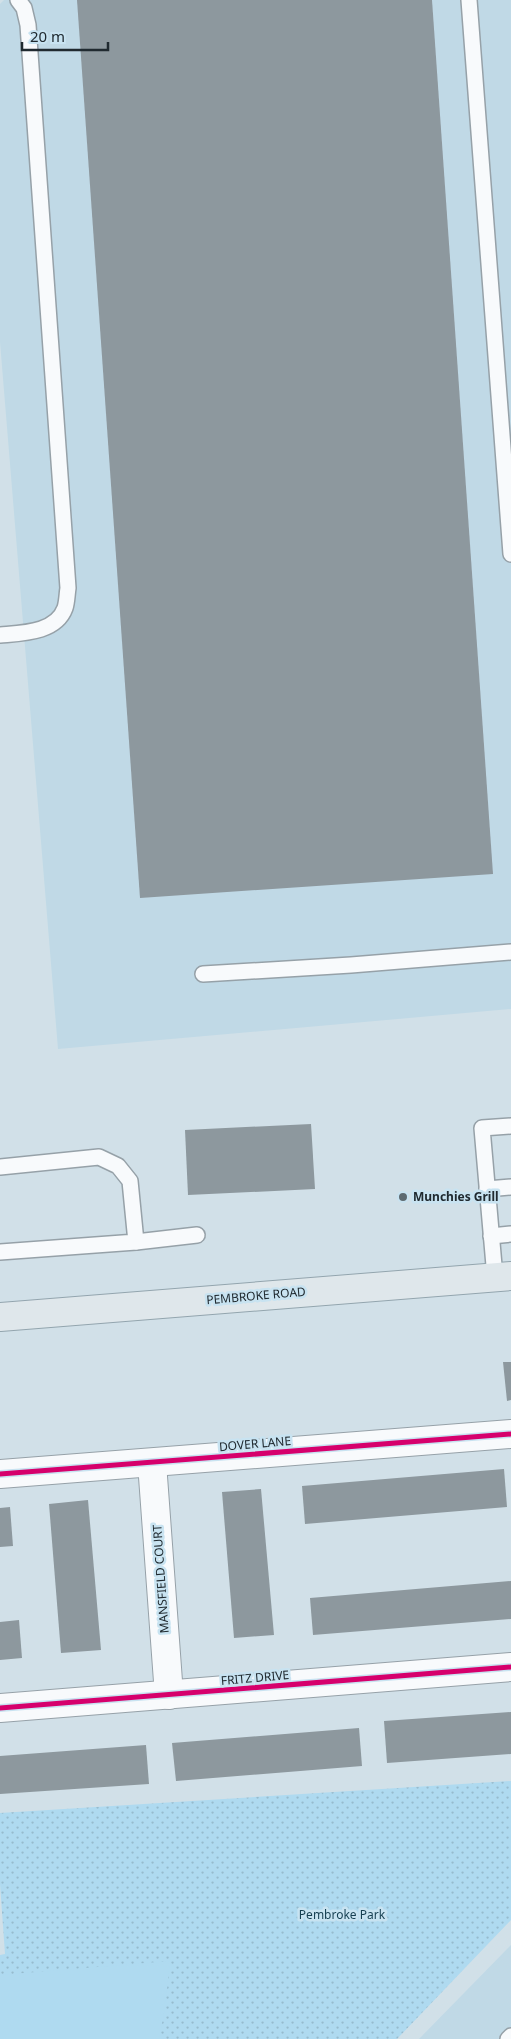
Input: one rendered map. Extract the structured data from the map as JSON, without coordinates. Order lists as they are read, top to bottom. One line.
{"streets":{"main road":["PEMBROKE ROAD"],"street":["DOVER LANE","MANSFIELD COURT","FRITZ DRIVE"]},"crossings":[["DOVER LANE","MANSFIELD COURT"],["MANSFIELD COURT","FRITZ DRIVE"]],"parks":["Pembroke Park"],"places":["Munchies Grill"],"scale_bar":"20 m"}
